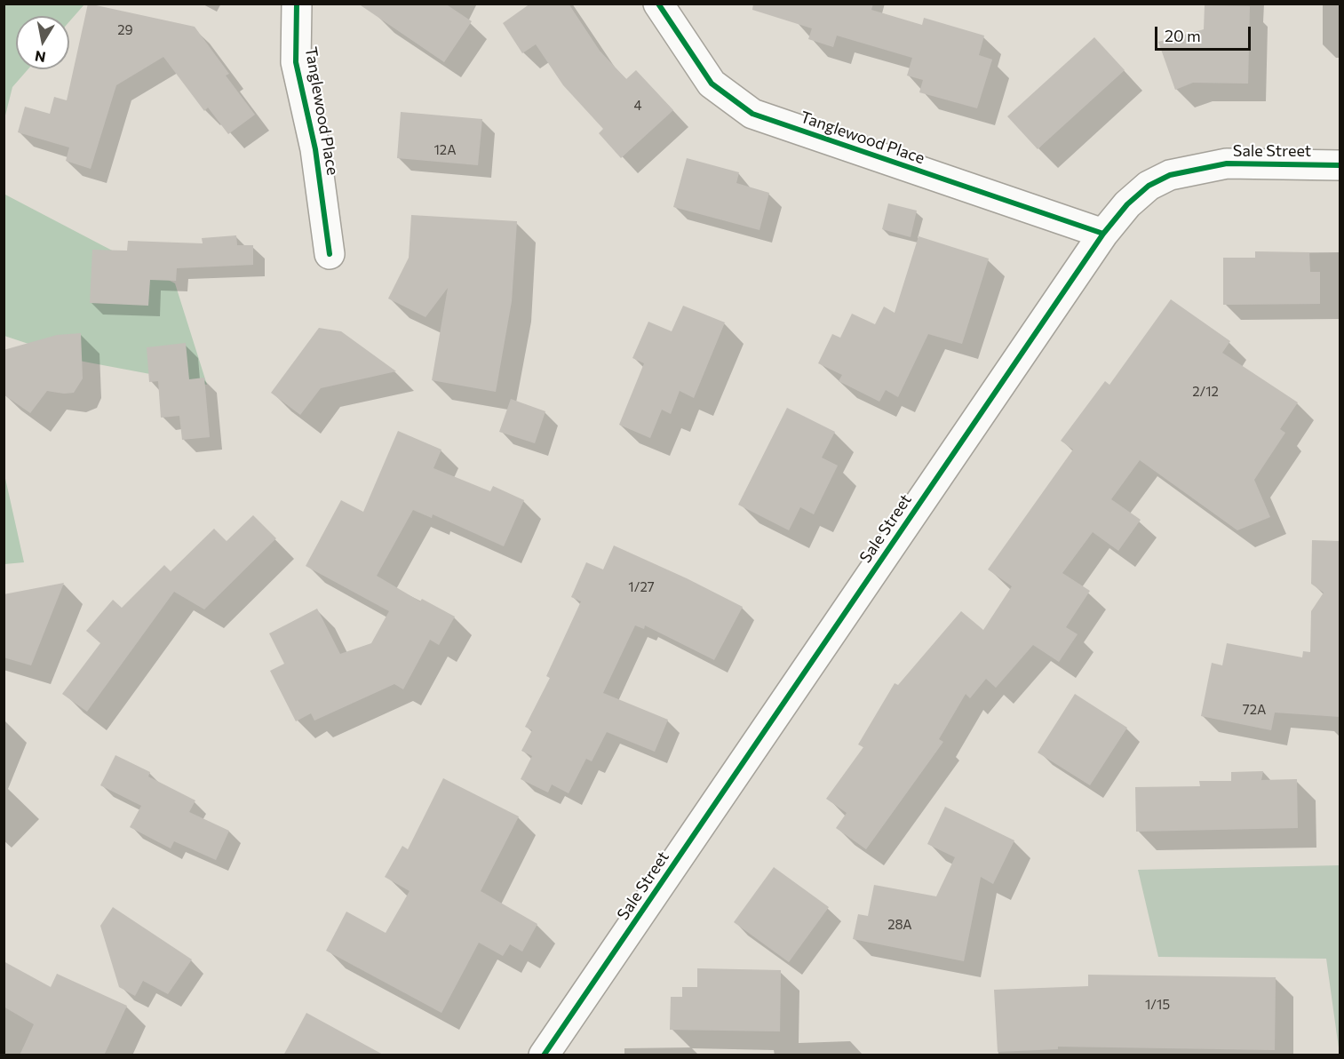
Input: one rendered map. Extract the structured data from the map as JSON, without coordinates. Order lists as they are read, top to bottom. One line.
{"streets":{"street":["Tanglewood Place","Sale Street"]},"crossings":[["Tanglewood Place","Sale Street"]],"house_numbers":["29","4","12A","2/12","1/27","72A","28A","1/15"],"scale_bar":"20 m","north":"bottom"}
